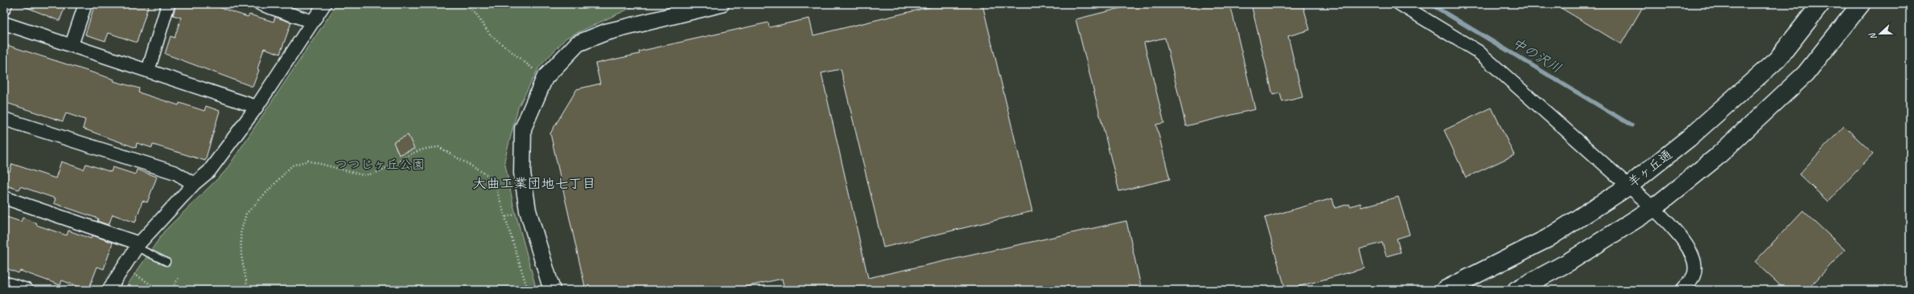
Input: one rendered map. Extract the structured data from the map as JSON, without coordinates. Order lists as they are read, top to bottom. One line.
{"streets":{"main road":["羊ヶ丘通"]},"districts":["大曲工業団地七丁目"],"water":["中の沢川"],"parks":["つつじヶ丘公園"],"north":"left"}
